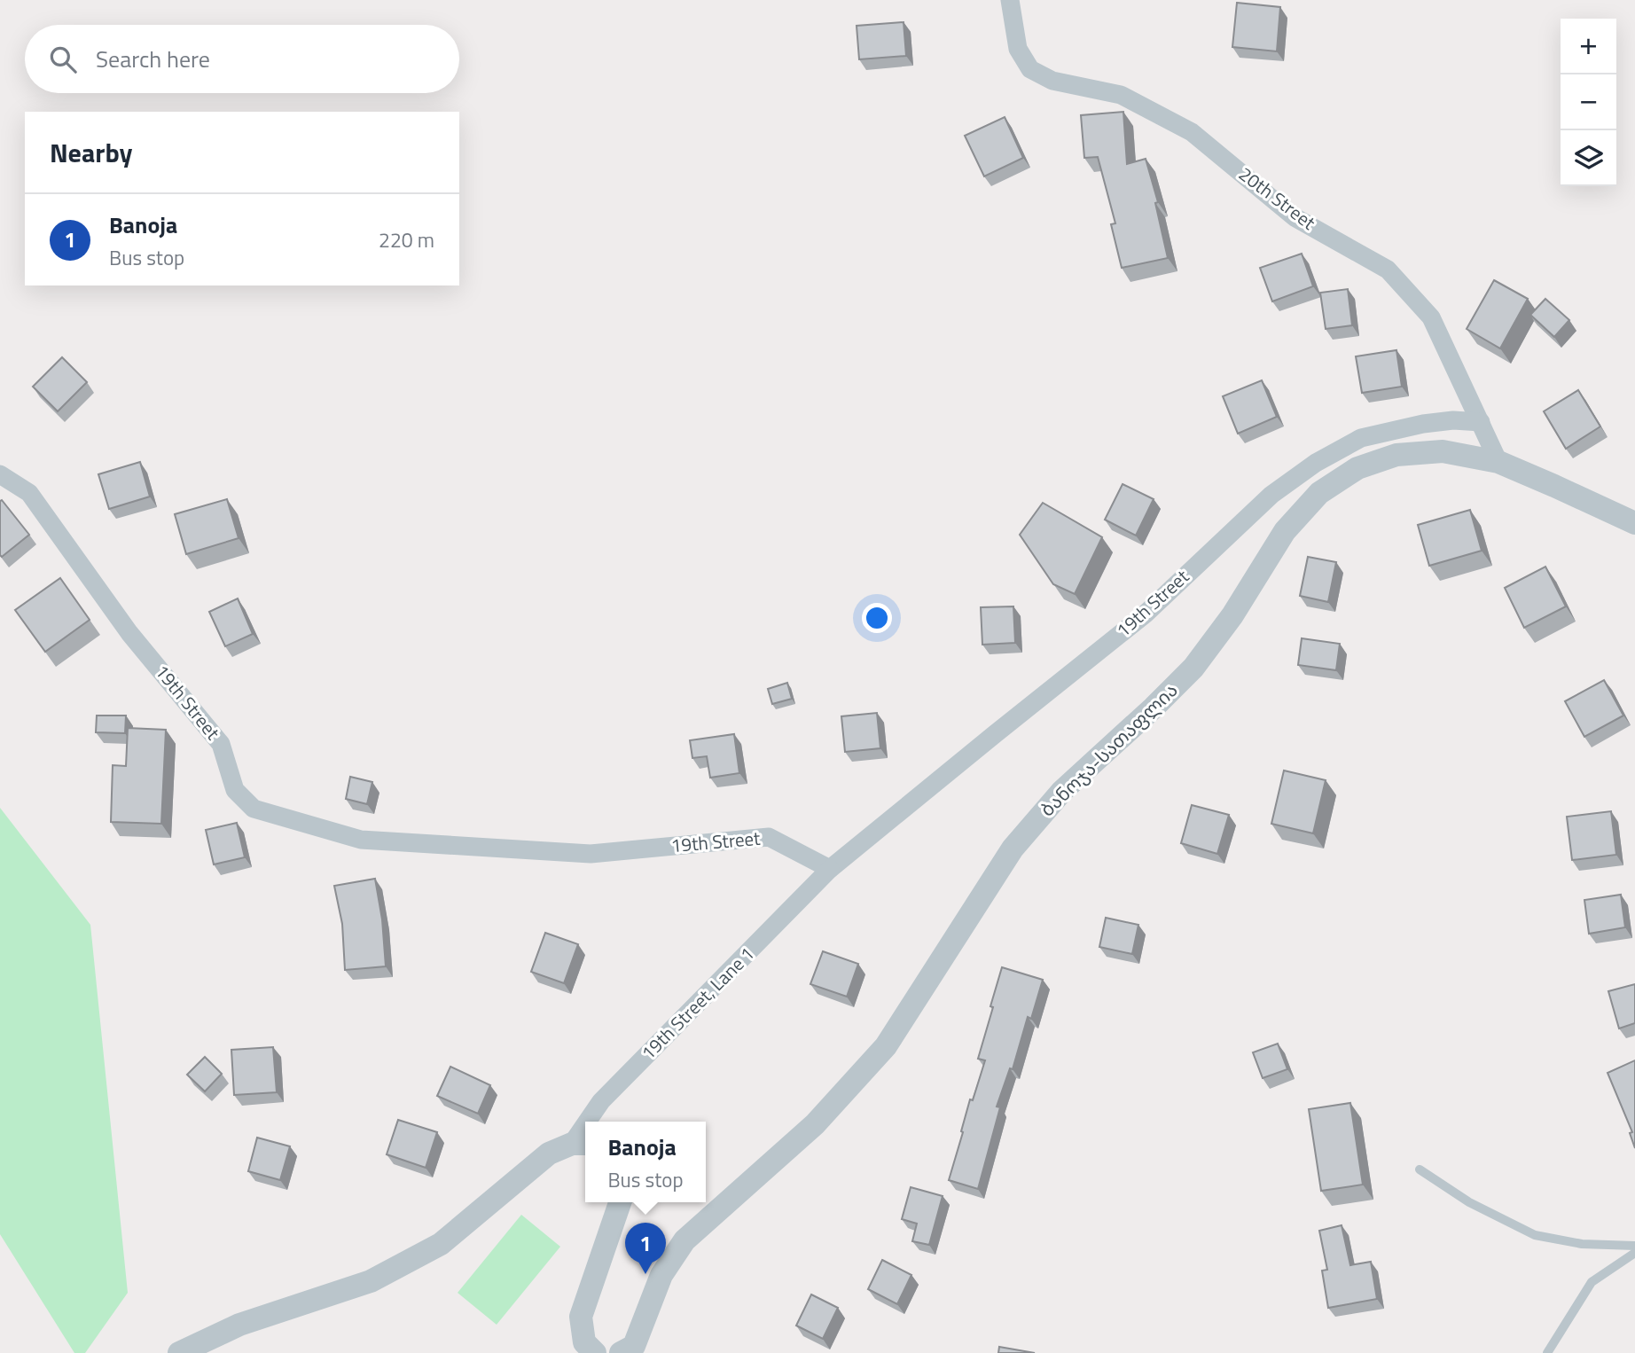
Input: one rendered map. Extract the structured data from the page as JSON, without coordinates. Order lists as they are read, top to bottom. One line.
{"streets":{"street":["20th Street","19th Street","ბანოჯა-სათაფლია","19th Street, Lane 1"]},"crossings":[["20th Street","19th Street"],["20th Street","ბანოჯა-სათაფლია"],["19th Street","19th Street, Lane 1"]],"page":{"map_buttons":["+","−"],"search":"Search here","heading":"Nearby","list":[{"mark":"1","name":"Banoja","note":"Bus stop","value":"220 m"}],"popup":["Banoja","Bus stop"],"pins":"1"}}
